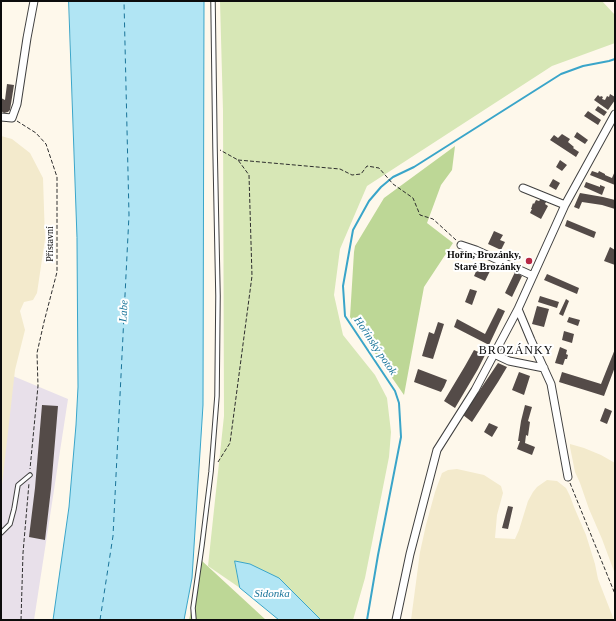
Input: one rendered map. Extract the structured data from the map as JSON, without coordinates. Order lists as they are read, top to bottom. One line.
{"streets":{"path":["Přístavní"]},"districts":["BROZÁNKY"],"water":["Labe","Hořínský potok","Sidonka"],"places":["Hořín, Brozánky, Staré Brozánky"]}
